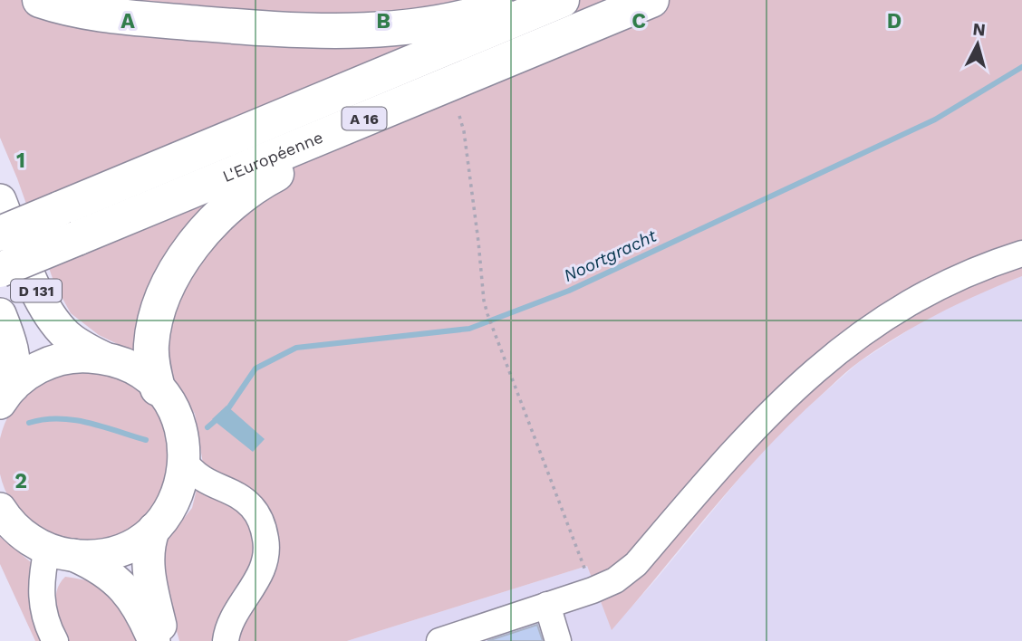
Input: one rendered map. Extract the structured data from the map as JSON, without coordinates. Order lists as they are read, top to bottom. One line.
{"streets":{"highway":["A 16","L'Européenne"],"main road":["D 131"]},"water":["Noortgracht"],"north":"top","grid":{"columns":["A","B","C","D"],"rows":["1","2"]}}
